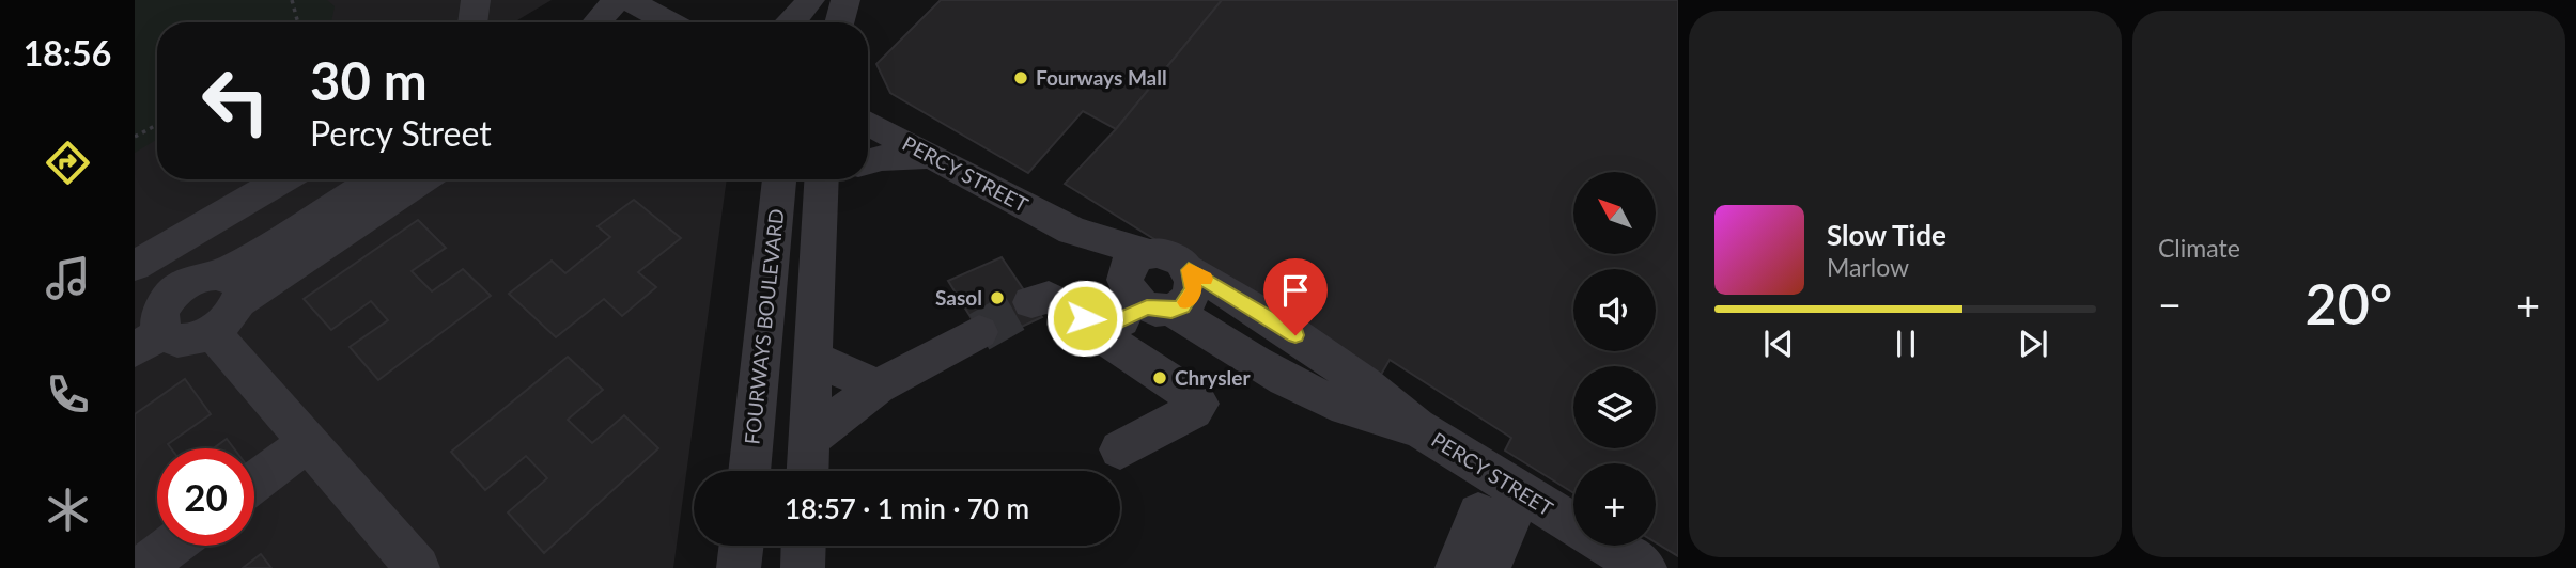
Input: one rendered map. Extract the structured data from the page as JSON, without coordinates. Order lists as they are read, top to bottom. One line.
{"streets":{"street":["PERCY STREET","FOURWAYS BOULEVARD"]},"places":["Fourways Mall","Sasol","Chrysler"],"north":"top left","page":{"tabs":"18:56","tile":"Climate","turn":["30 m","Percy Street"],"map_buttons":"+","song":["Slow Tide","Marlow"],"heat":["−","20°","+"],"limit":"20","trip":"18:57 · 1 min · 70 m"}}
